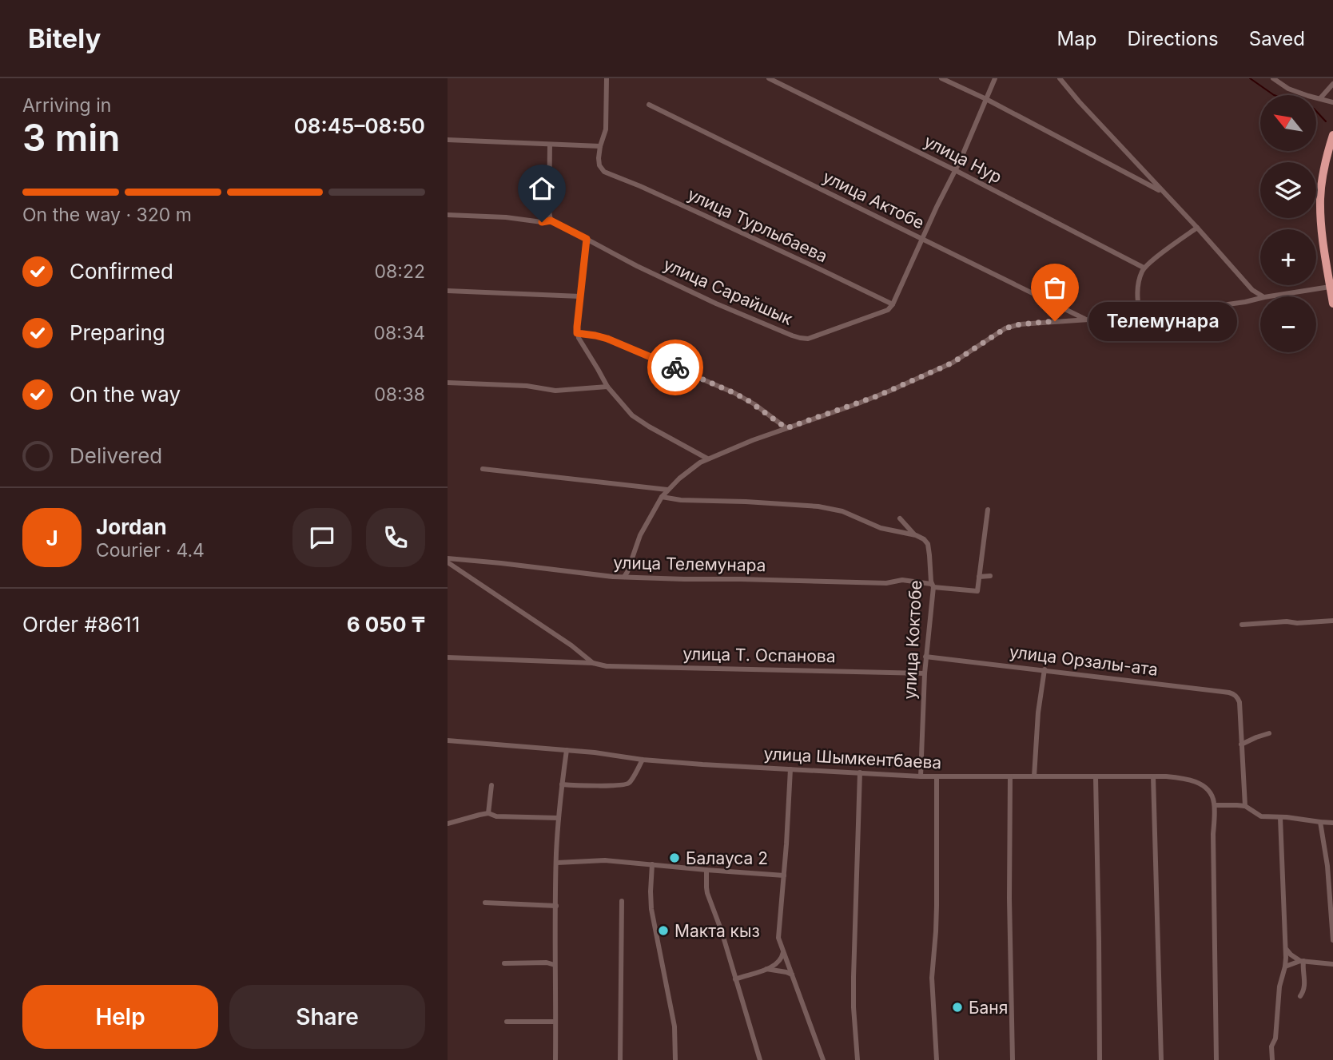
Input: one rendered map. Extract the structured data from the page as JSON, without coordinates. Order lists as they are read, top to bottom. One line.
{"streets":{"street":["улица Нур","улица Актобе","улица Турлыбаева","улица Сарайшык","улица Телемунара","улица Коктобе","улица Т. Оспанова","улица Орзалы-ата","улица Шымкентбаева"]},"crossings":[["улица Турлыбаева","улица Сарайшык"],["улица Телемунара","улица Коктобе"],["улица Коктобе","улица Т. Оспанова"],["улица Коктобе","улица Орзалы-ата"],["улица Коктобе","улица Шымкентбаева"]],"places":["Телемунара","Балауса 2","Макта кыз","Баня"],"north":"top left","page":{"header":"Bitely","nav":["Map","Directions","Saved"],"heading":["3 min","Arriving in","08:45–08:50"],"panel":["Jordan","Courier · 4.4","Order #8611","6 050 ₸"],"map_buttons":["+","−"],"bar":"On the way · 320 m","list":[["Confirmed","08:22"],["Preparing","08:34"],["On the way","08:38"],"Delivered"],"bubble":"Телемунара","round":"J","buttons":["Help","Share"]}}
